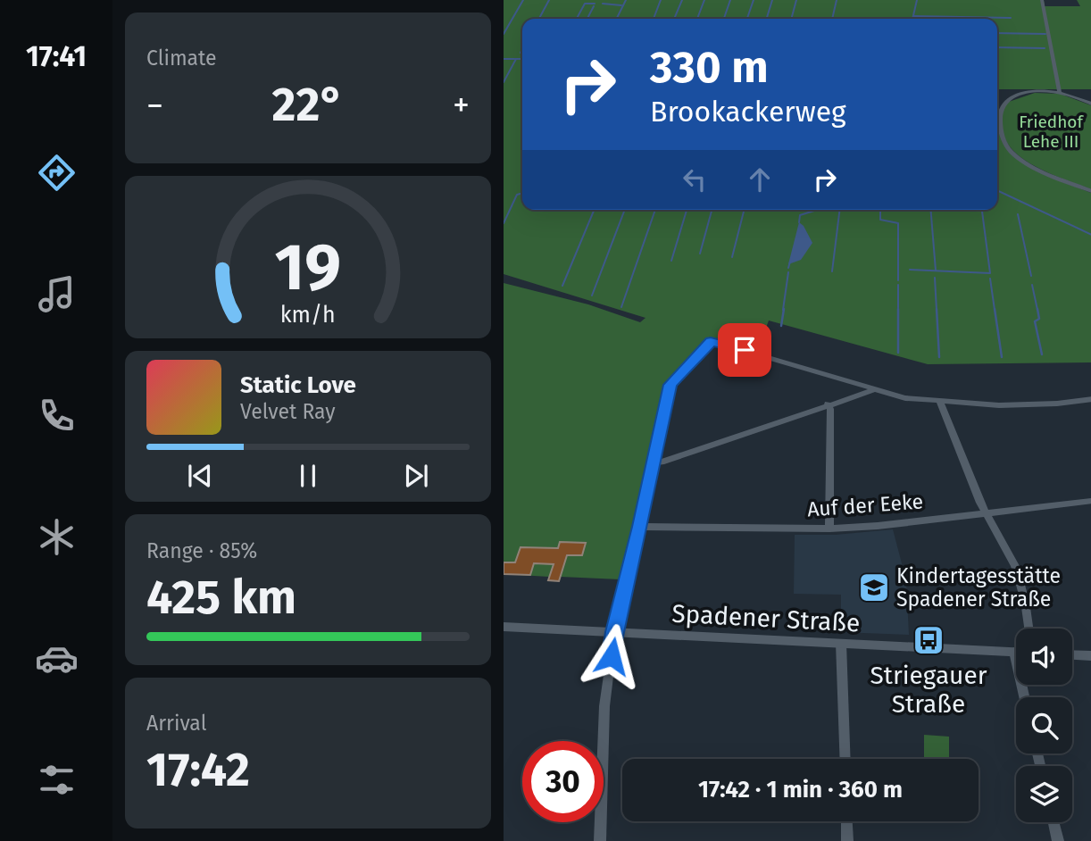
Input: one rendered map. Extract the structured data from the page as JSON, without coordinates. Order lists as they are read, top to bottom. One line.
{"streets":{"street":["Auf der Eeke","Spadener Straße"]},"parks":["Friedhof Lehe III"],"places":{"school or university":["Kindertagesstätte Spadener Straße"],"bus stop":["Striegauer Straße"]},"page":{"tabs":"17:41","tile":["Climate",["Range · 85%","425 km"],["Arrival","17:42"]],"turn":["330 m","Brookackerweg"],"heat":["−","22°","+"],"song":["Static Love","Velvet Ray"],"limit":"30","trip":"17:42 · 1 min · 360 m","gauge":["19","km/h"]}}
